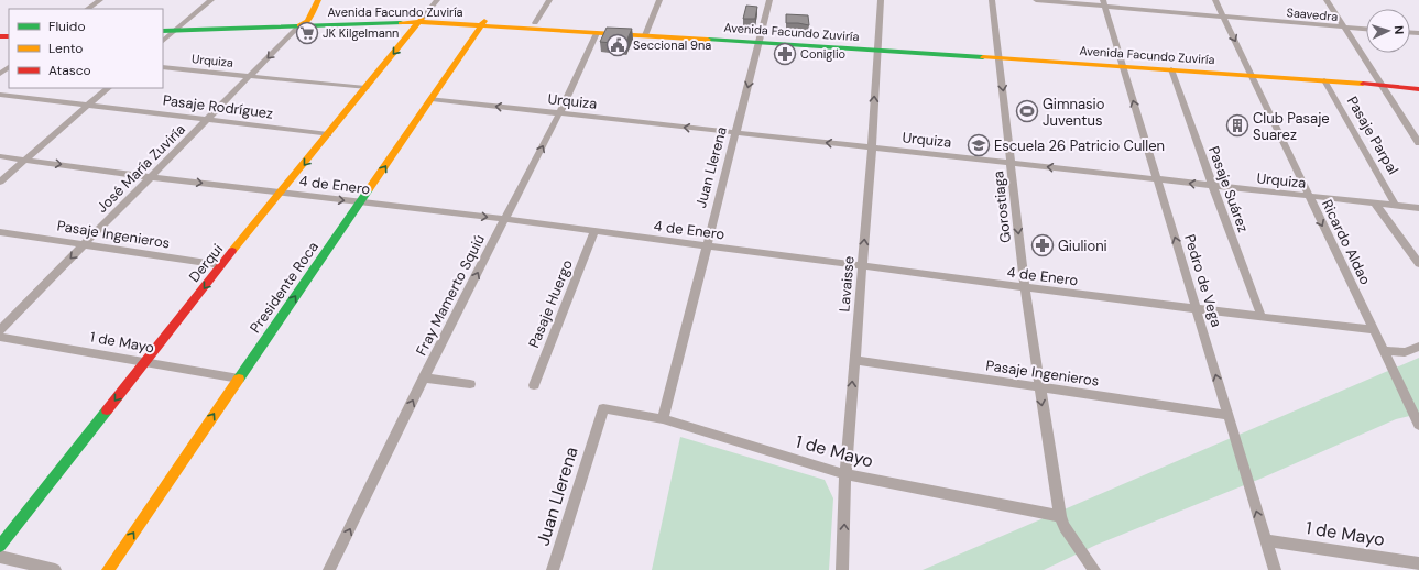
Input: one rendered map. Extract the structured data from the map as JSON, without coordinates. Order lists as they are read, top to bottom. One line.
{"streets":{"main road":["Avenida Facundo Zuviría","Derqui","Presidente Roca"],"street":["Saavedra","Urquiza","Pasaje Rodríguez","Pasaje Parpal","Juan Llerena","José María Zuviría","4 de Enero","Pasaje Suárez","Gorostiaga","Pasaje Ingenieros","Ricardo Aldao","Pedro de Vega","Lavaisse","Fray Mamerto Squiú","Pasaje Huergo","1 de Mayo"]},"crossings":[["Avenida Facundo Zuviría","Pasaje Parpal"],["Avenida Facundo Zuviría","Juan Llerena"],["Avenida Facundo Zuviría","José María Zuviría"],["Avenida Facundo Zuviría","Pasaje Suárez"],["Avenida Facundo Zuviría","Gorostiaga"],["Avenida Facundo Zuviría","Ricardo Aldao"],["Avenida Facundo Zuviría","Derqui"],["Avenida Facundo Zuviría","Pedro de Vega"],["Avenida Facundo Zuviría","Lavaisse"],["Avenida Facundo Zuviría","Presidente Roca"],["Avenida Facundo Zuviría","Fray Mamerto Squiú"],["Saavedra","Ricardo Aldao"],["Saavedra","Pedro de Vega"],["Urquiza","Pasaje Parpal"],["Urquiza","Juan Llerena"],["Urquiza","José María Zuviría"],["Urquiza","Pasaje Suárez"],["Urquiza","Gorostiaga"],["Urquiza","Ricardo Aldao"],["Urquiza","Derqui"],["Urquiza","Pedro de Vega"],["Urquiza","Lavaisse"],["Urquiza","Presidente Roca"],["Urquiza","Fray Mamerto Squiú"],["Pasaje Rodríguez","José María Zuviría"],["Pasaje Rodríguez","Derqui"],["Juan Llerena","4 de Enero"],["Juan Llerena","1 de Mayo"],["José María Zuviría","4 de Enero"],["José María Zuviría","Pasaje Ingenieros"],["4 de Enero","Pasaje Suárez"],["4 de Enero","Gorostiaga"],["4 de Enero","Ricardo Aldao"],["4 de Enero","Derqui"],["4 de Enero","Pedro de Vega"],["4 de Enero","Lavaisse"],["4 de Enero","Presidente Roca"],["4 de Enero","Fray Mamerto Squiú"],["4 de Enero","Pasaje Huergo"],["Gorostiaga","Pasaje Ingenieros"],["Gorostiaga","1 de Mayo"],["Pasaje Ingenieros","Derqui"],["Pasaje Ingenieros","Pedro de Vega"],["Pasaje Ingenieros","Lavaisse"],["Derqui","1 de Mayo"],["Pedro de Vega","1 de Mayo"],["Lavaisse","1 de Mayo"],["Presidente Roca","1 de Mayo"]],"one_way":["Urquiza","José María Zuviría","Gorostiaga","Derqui","Pedro de Vega","Lavaisse","Presidente Roca","Fray Mamerto Squiú"],"places":{"supermarket":["JK Kilgelmann"],"public building":["Seccional 9na"],"pharmacy":["Coniglio","Giulioni"],"sports":["Gimnasio Juventus"],"building":["Club Pasaje Suarez"],"school or university":["Escuela 26 Patricio Cullen"]},"legend":["Fluido","Lento","Atasco"],"north":"right"}
